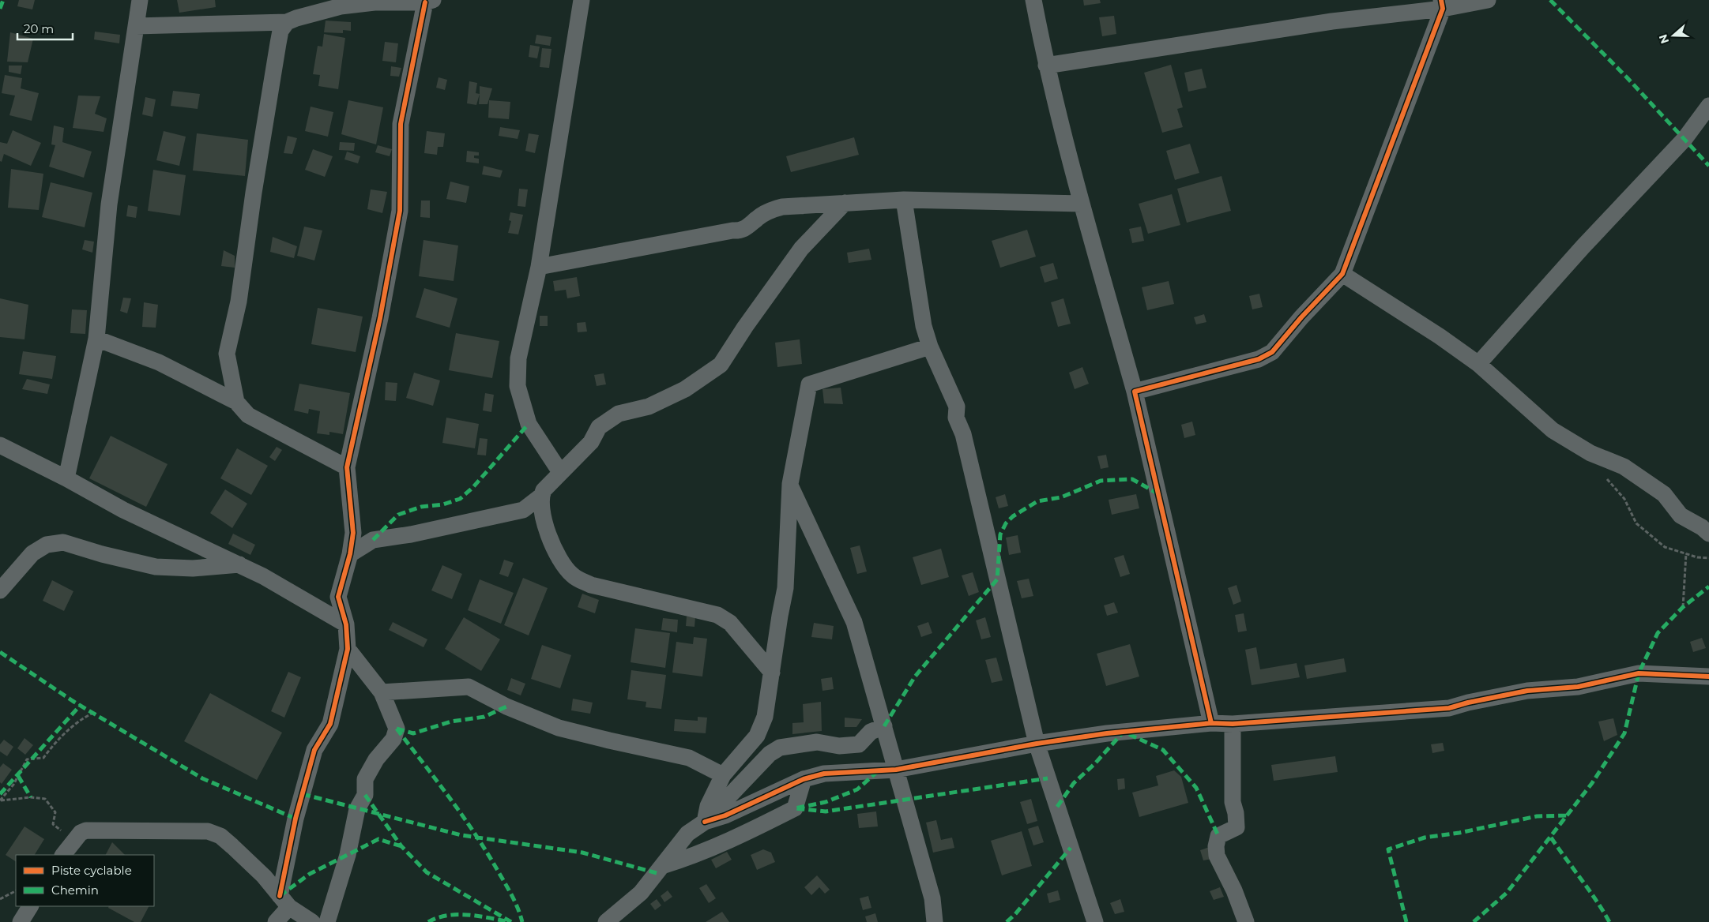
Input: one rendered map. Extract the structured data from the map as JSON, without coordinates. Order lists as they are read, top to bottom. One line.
{"legend":["Piste cyclable","Chemin"],"scale_bar":"20 m","north":"left"}
